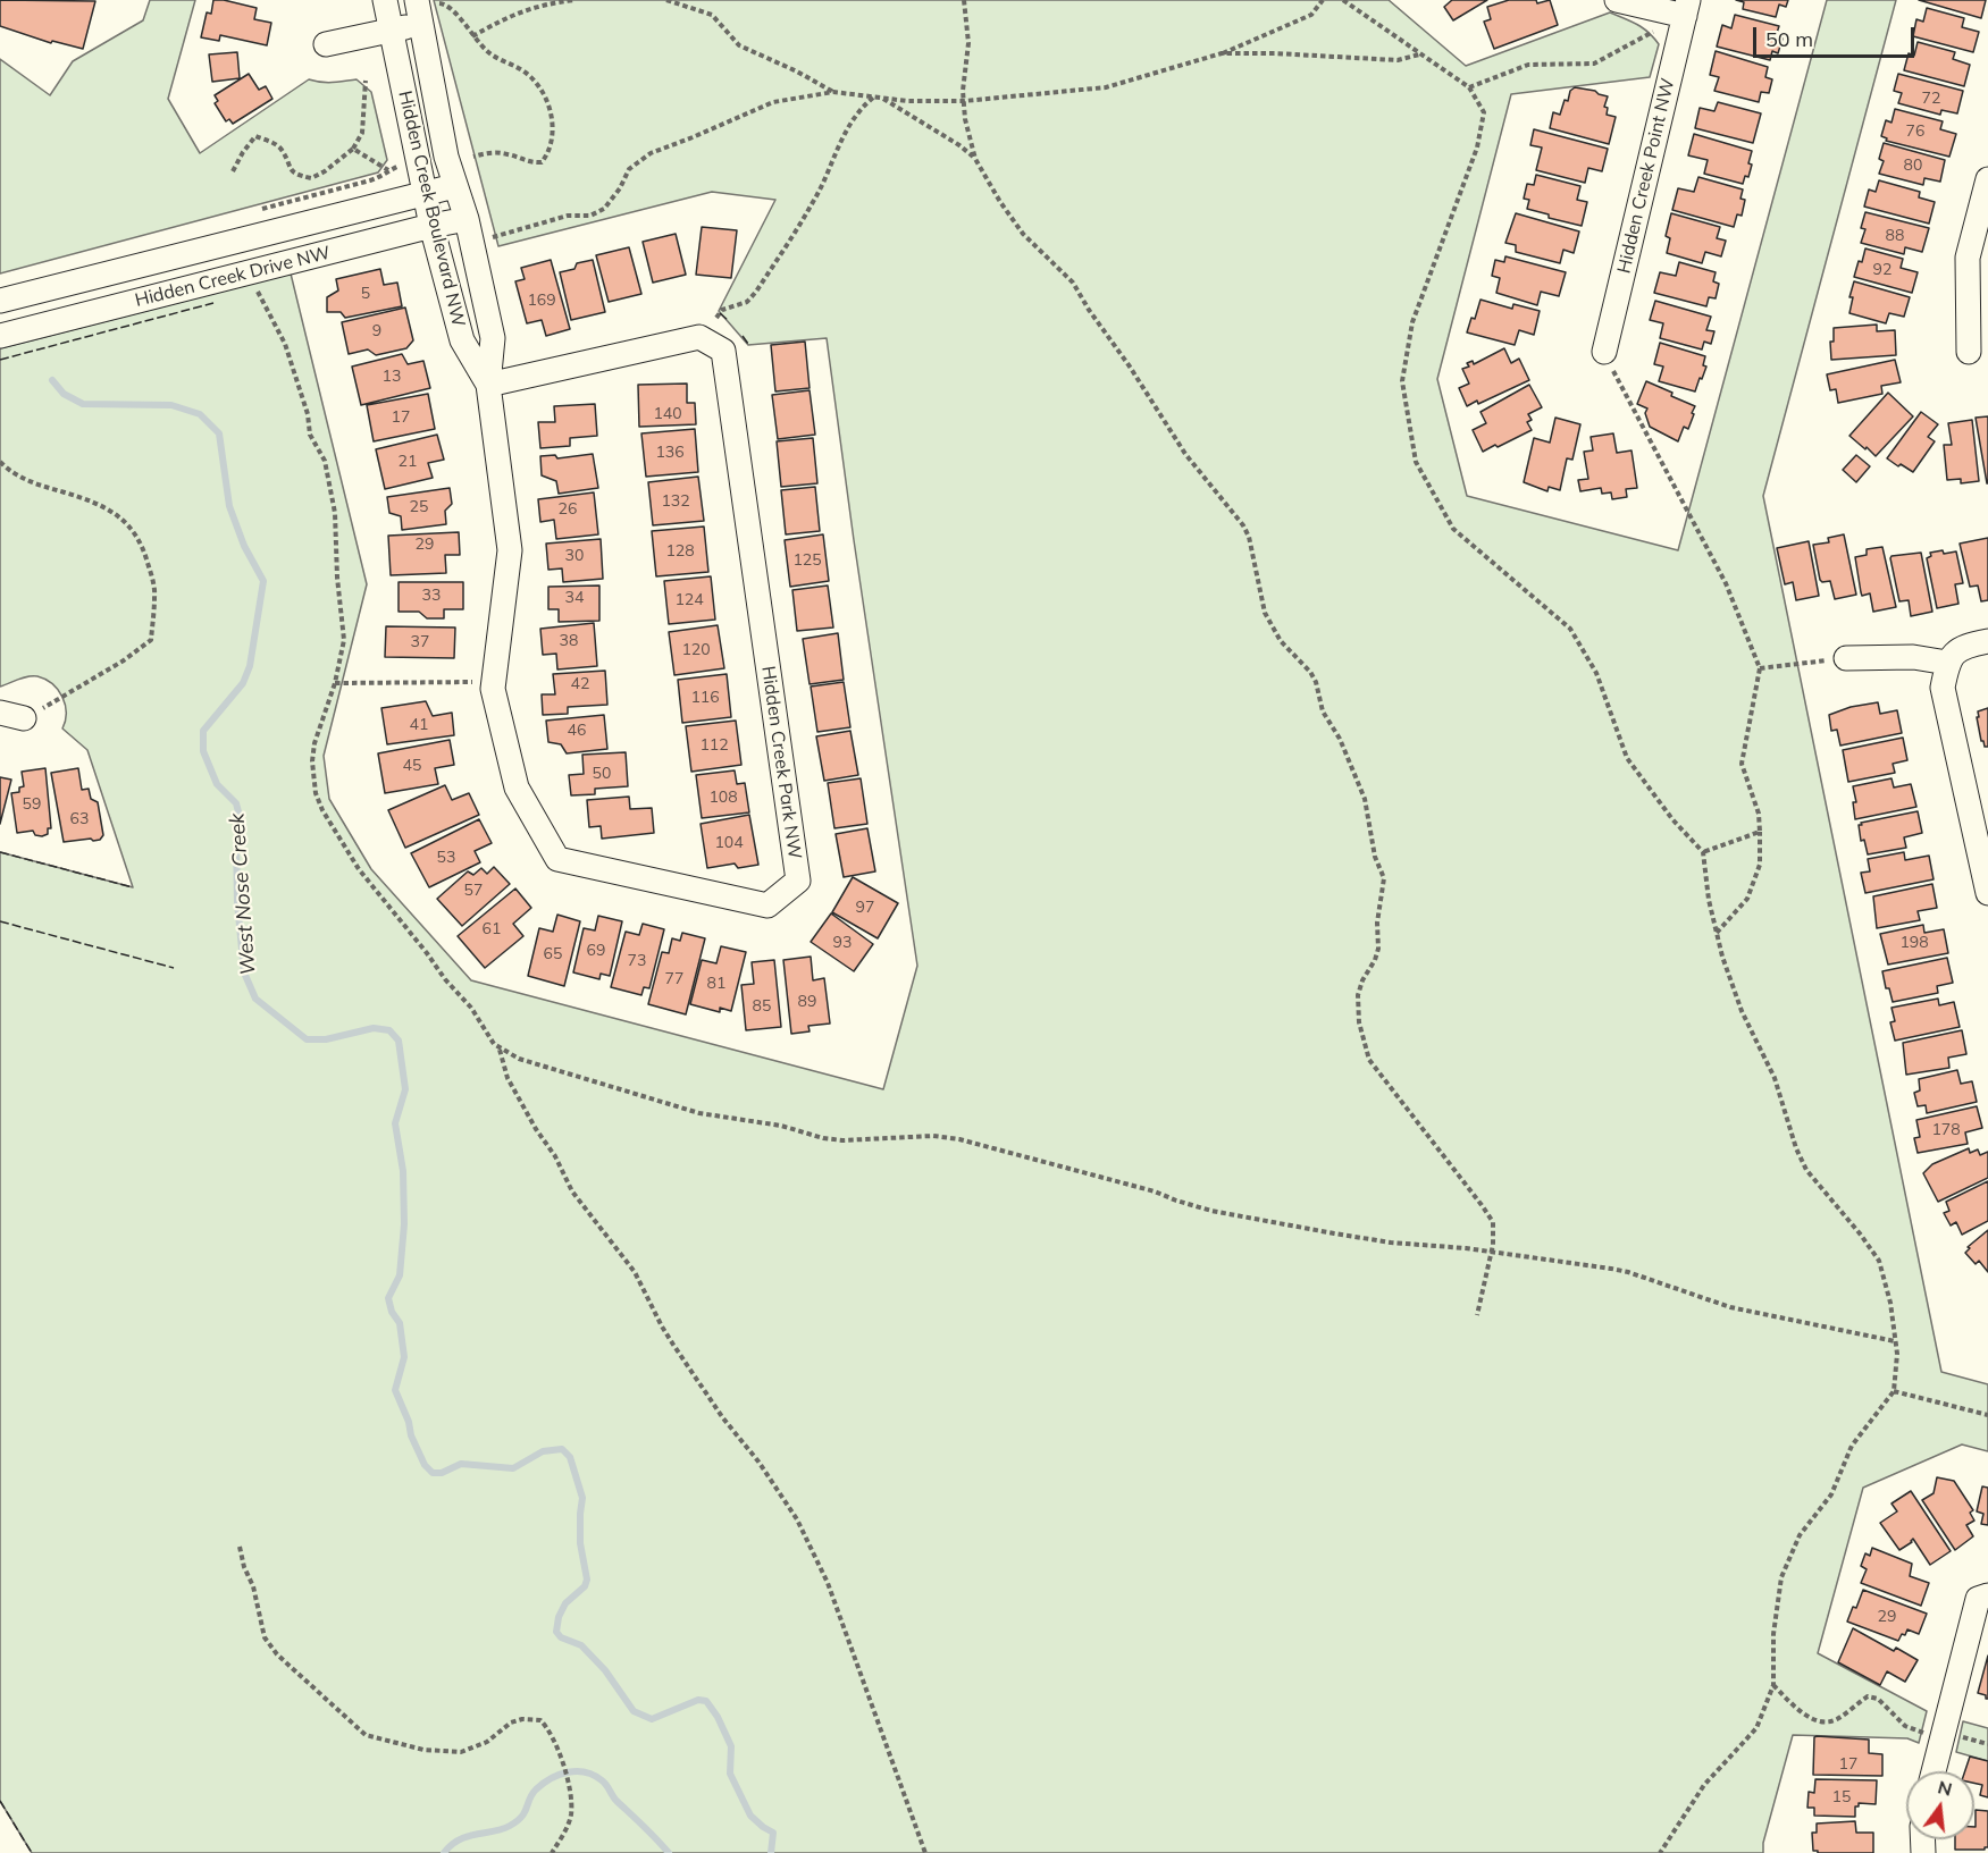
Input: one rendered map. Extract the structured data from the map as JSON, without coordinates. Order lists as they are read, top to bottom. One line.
{"streets":{"street":["Hidden Creek Point NW","Hidden Creek Boulevard NW","Hidden Creek Drive NW","Hidden Creek Park NW"]},"crossings":[["Hidden Creek Boulevard NW","Hidden Creek Drive NW"],["Hidden Creek Boulevard NW","Hidden Creek Park NW"]],"water":["West Nose Creek"],"house_numbers":["72","76","80","88","92","5","169","9","13","140","17","136","21","132","25","26","29","128","30","125","33","34","124","38","37","120","42","116","41","46","112","45","50","108","59","63","104","53","57","97","61","93","198","69","65","73","77","81","89","85","178","29","17","15"],"scale_bar":"50 m","north":"top"}
